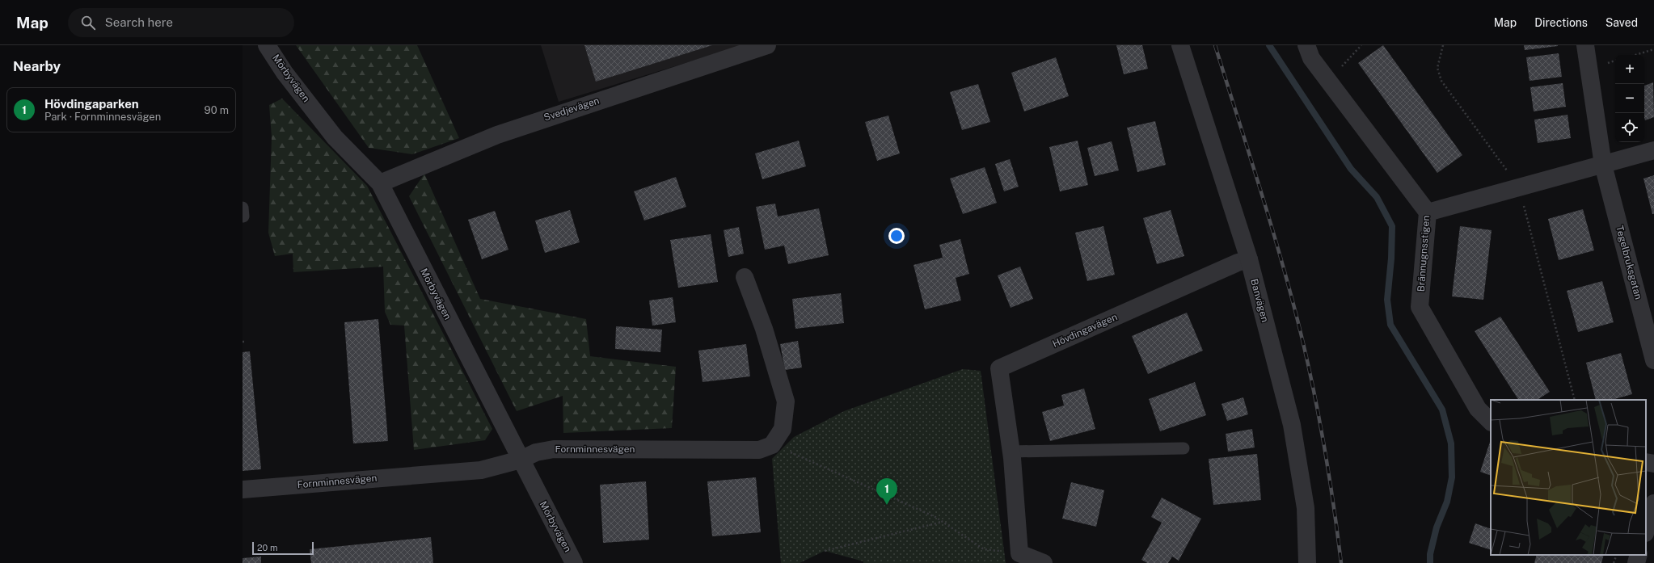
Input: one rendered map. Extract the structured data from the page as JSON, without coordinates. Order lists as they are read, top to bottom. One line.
{"streets":{"street":["Mörbyvägen","Svedjevägen","Brännugnsstigen","Tegelbruksgatan","Banvägen","Hövdingavägen","Fornminnesvägen"]},"crossings":[["Mörbyvägen","Svedjevägen"],["Mörbyvägen","Fornminnesvägen"],["Banvägen","Hövdingavägen"]],"scale_bar":"20 m","page":{"header":"Map","search":"Search here","nav":["Map","Directions","Saved"],"heading":"Nearby","map_buttons":["+","−"],"list":[{"mark":"1","name":"Hövdingaparken","note":"Park · Fornminnesvägen","value":"90 m"}],"pins":"1","scale":"20 m"}}
